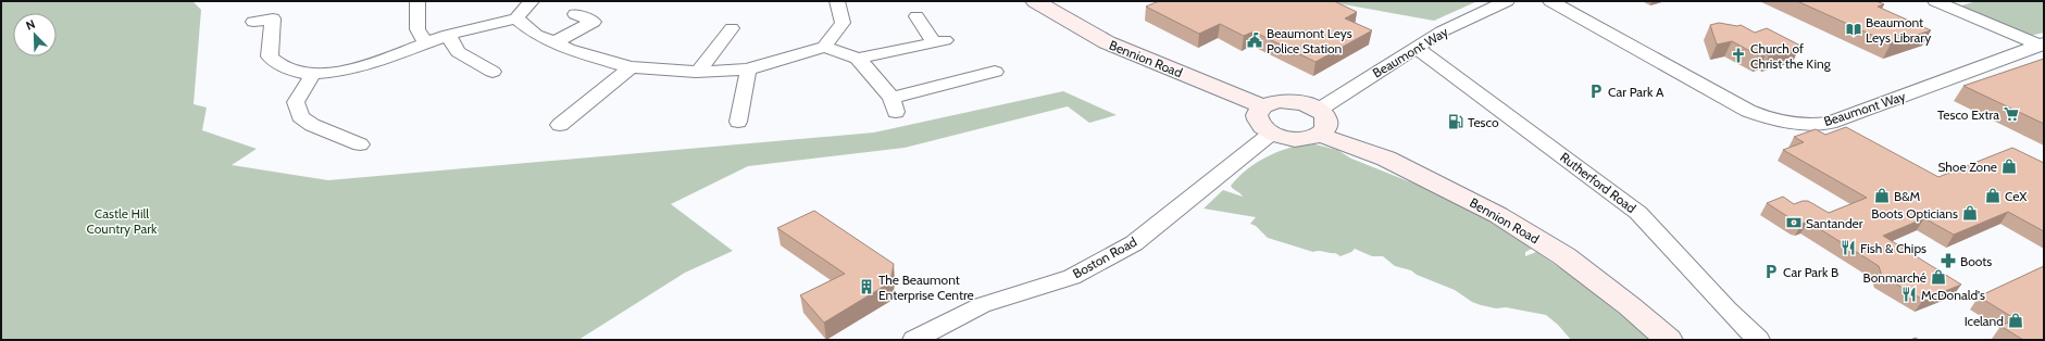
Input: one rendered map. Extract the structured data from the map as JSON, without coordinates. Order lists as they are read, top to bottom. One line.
{"streets":{"street":["Beaumont Way","Bennion Road","Rutherford Road","Boston Road"]},"crossings":[["Beaumont Way","Bennion Road"],["Beaumont Way","Rutherford Road"],["Beaumont Way","Boston Road"],["Bennion Road","Boston Road"]],"parks":["Castle Hill Country Park"],"places":{"library":["Beaumont Leys Library"],"public building":["Beaumont Leys Police Station"],"church":["Church of Christ the King"],"parking":["Car Park A","Car Park B"],"supermarket":["Tesco Extra"],"fuel station":["Tesco"],"shop":["Shoe Zone","B&M","CeX","Boots Opticians","Bonmarché","Iceland"],"bank":["Santander"],"restaurant":["Fish & Chips","McDonald's"],"pharmacy":["Boots"],"building":["The Beaumont Enterprise Centre"]},"north":"top left"}
